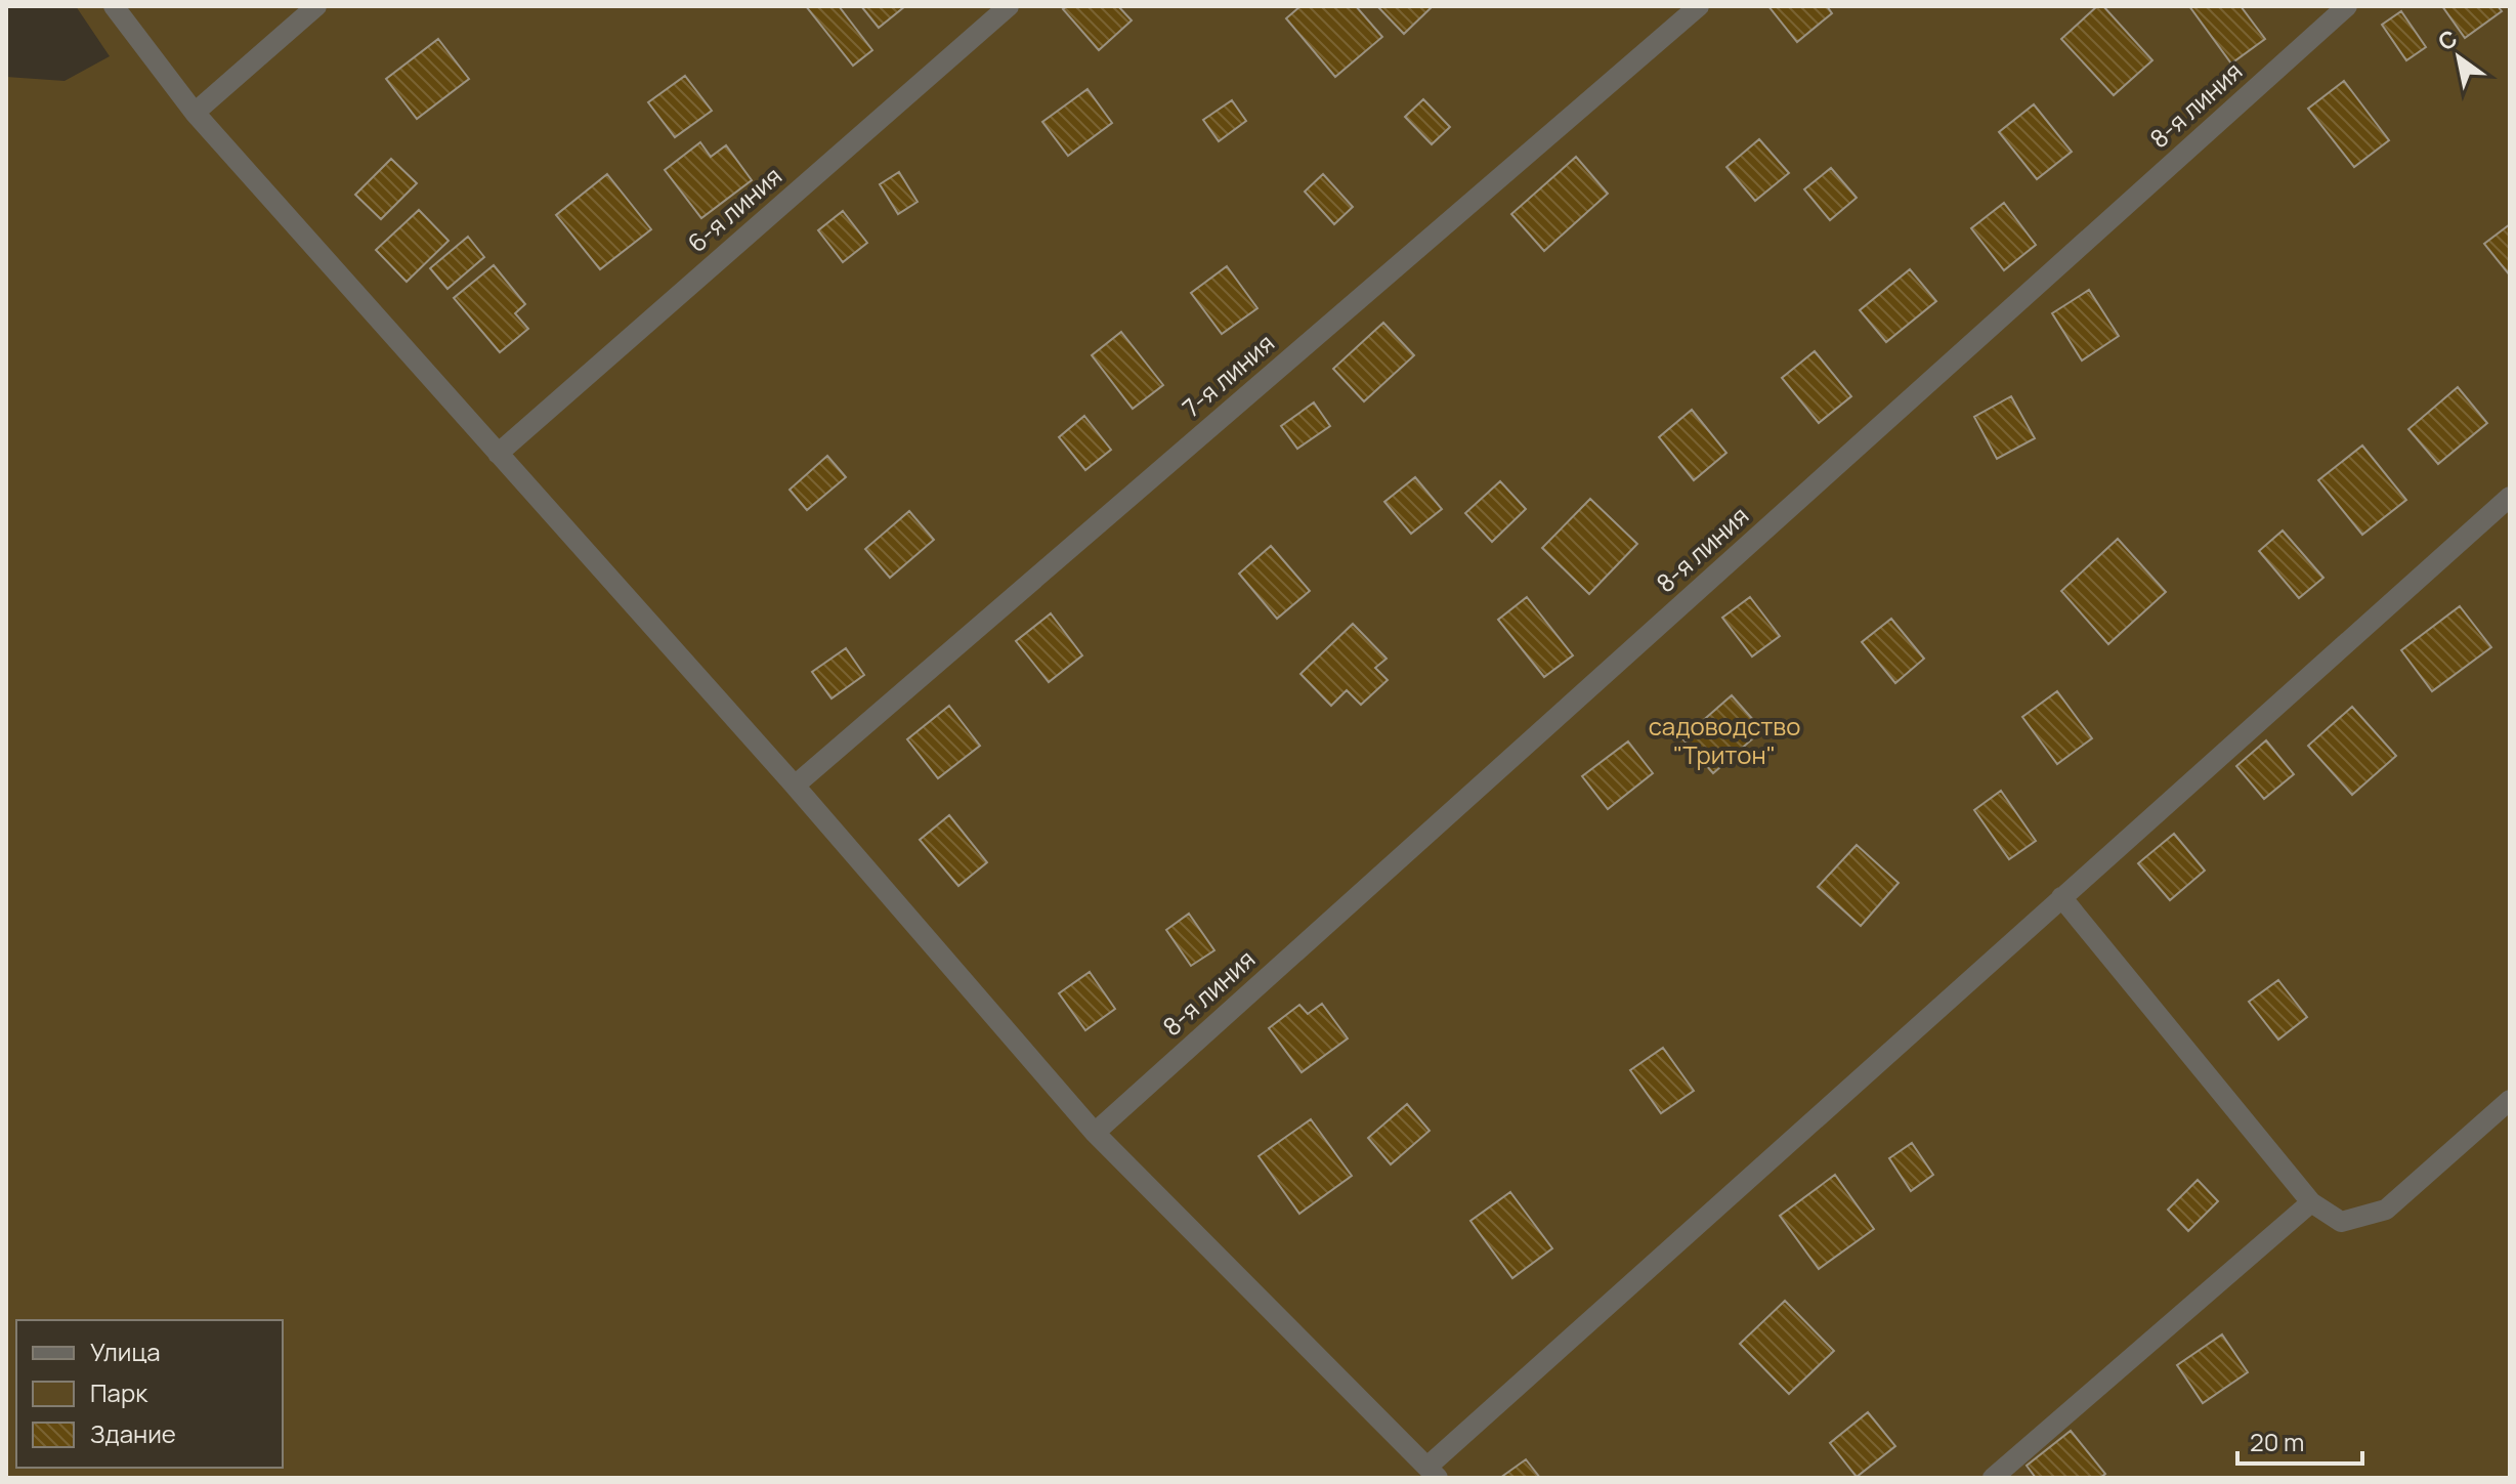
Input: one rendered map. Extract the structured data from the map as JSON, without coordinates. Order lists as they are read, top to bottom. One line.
{"streets":{"street":["8-я линия","6-я линия","7-я линия"]},"parks":["садоводство \"Тритон\""],"legend":["Улица","Парк","Здание"],"scale_bar":"20 m","north":"top left"}
